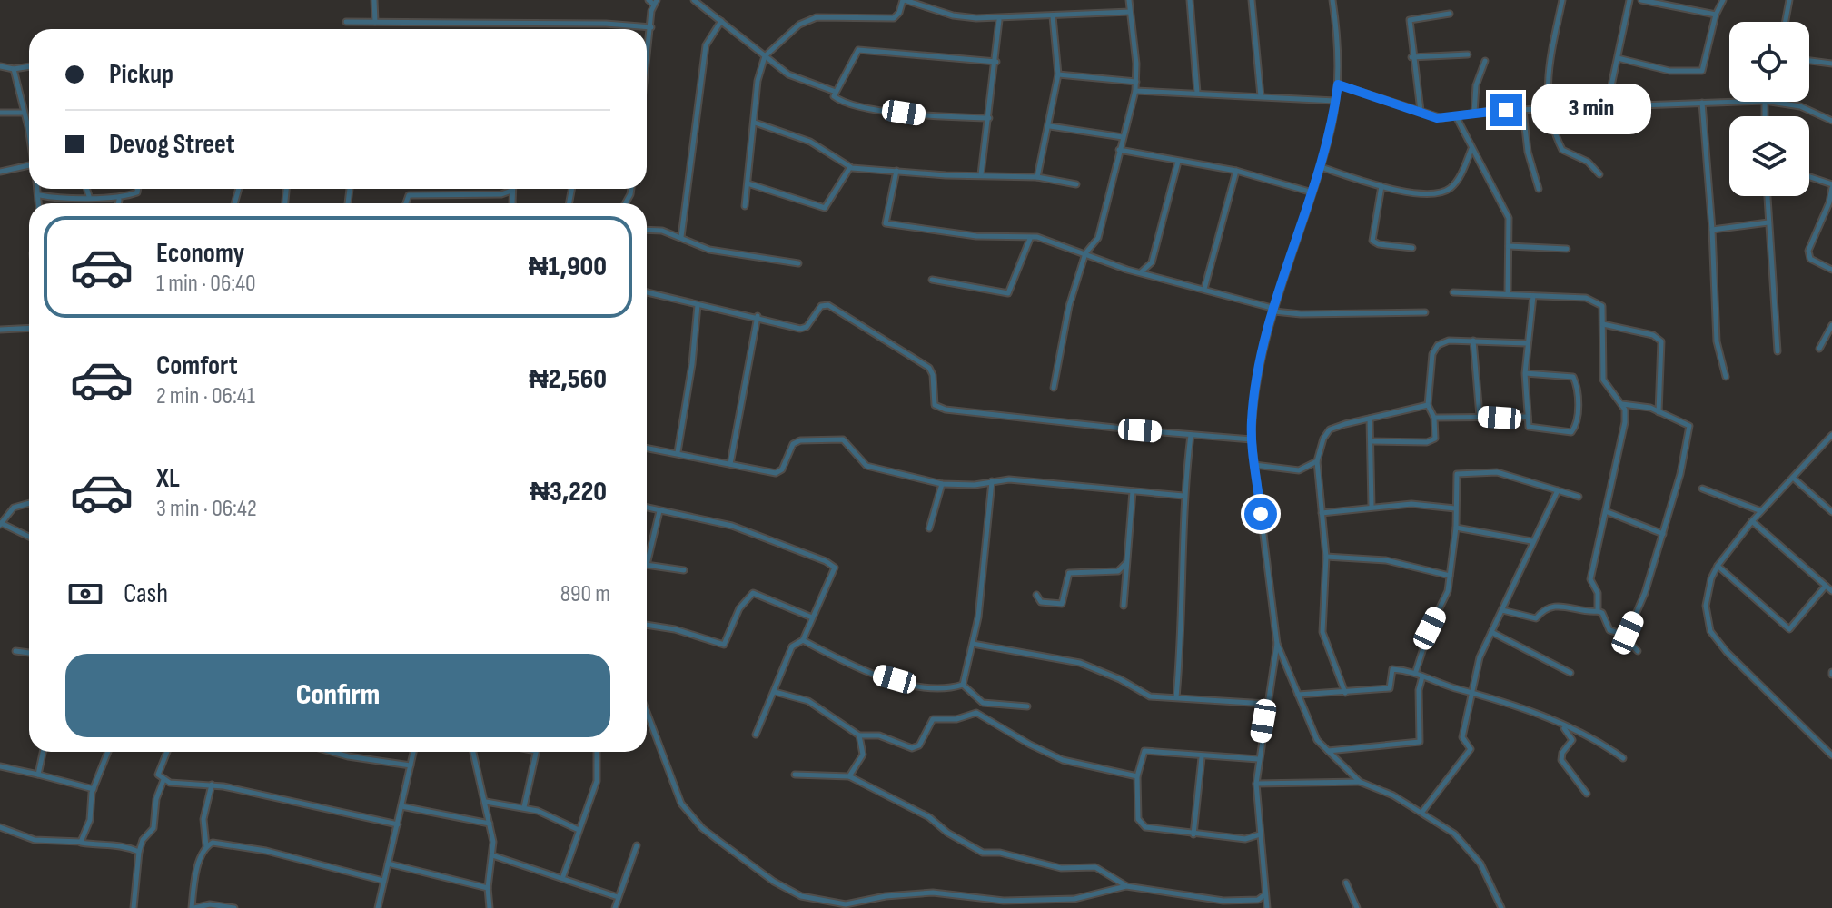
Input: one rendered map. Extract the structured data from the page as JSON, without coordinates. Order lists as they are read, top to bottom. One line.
{"page":{"banner":["Pickup","Devog Street"],"bubble":"3 min","list":[{"name":"Economy","note":"1 min · 06:40","value":"₦1,900"},{"name":"Comfort","note":"2 min · 06:41","value":"₦2,560"},{"name":"XL","note":"3 min · 06:42","value":"₦3,220"}],"pay":["Cash","890 m"],"buttons":"Confirm"}}
